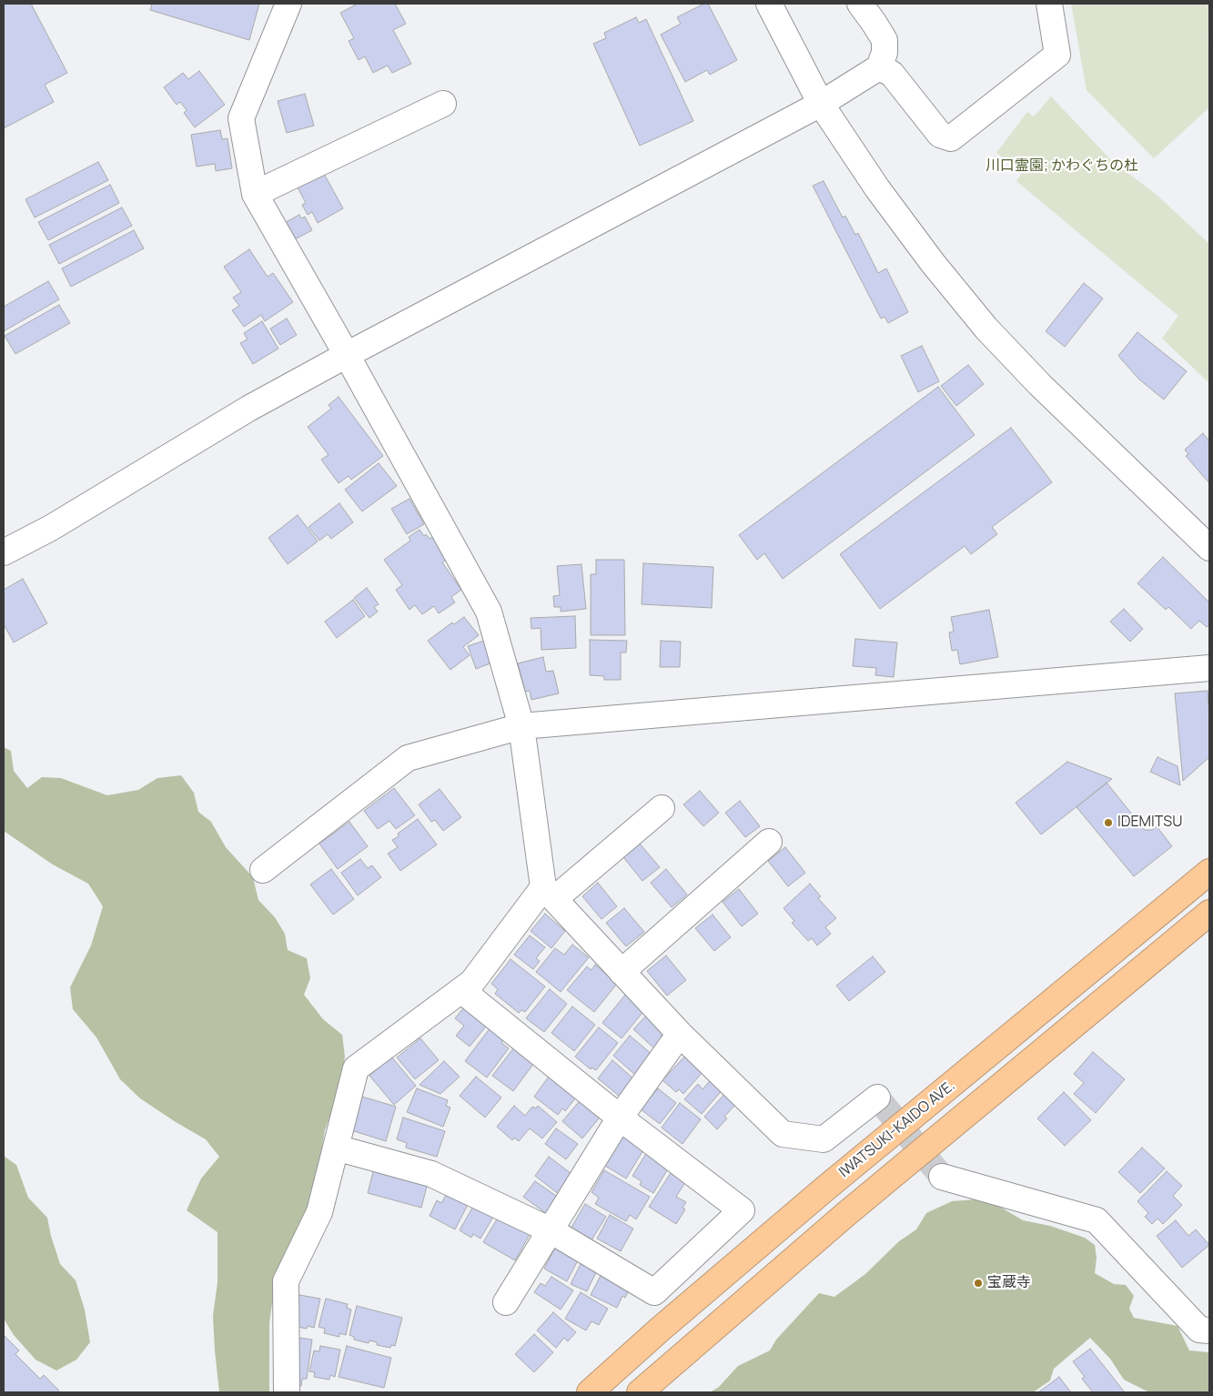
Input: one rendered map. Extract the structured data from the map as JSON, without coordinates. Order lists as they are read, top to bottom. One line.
{"streets":{"highway":["IWATSUKI-KAIDO AVE."]},"parks":["川口霊園; かわぐちの杜"],"places":["IDEMITSU","宝蔵寺"]}
